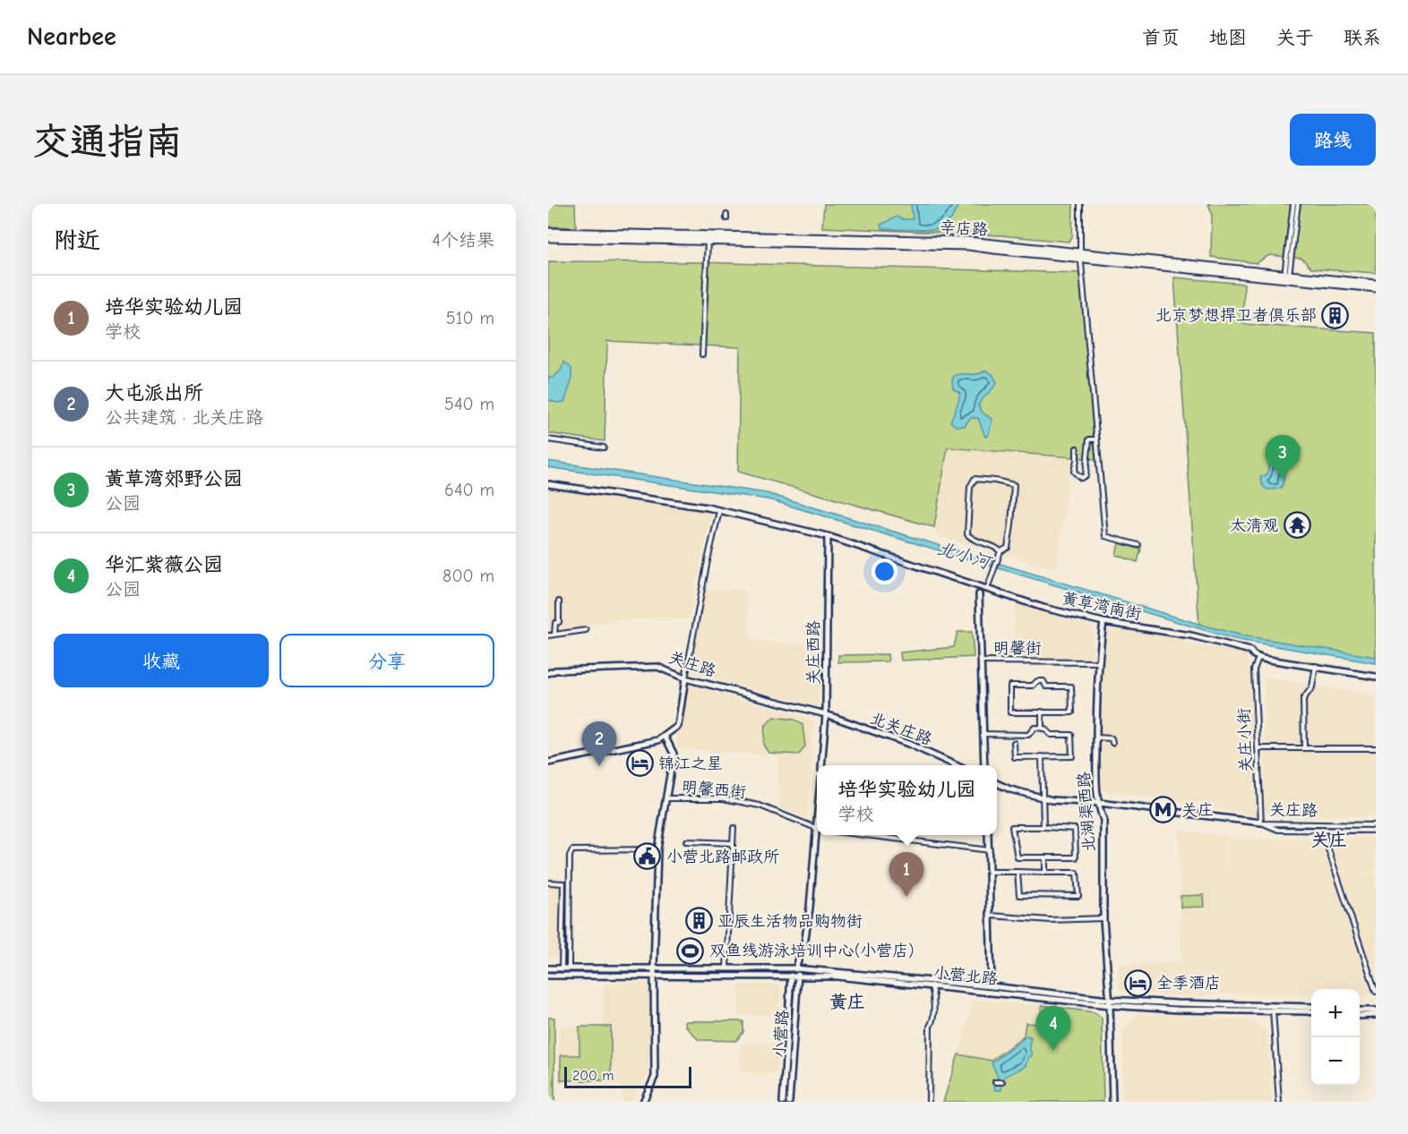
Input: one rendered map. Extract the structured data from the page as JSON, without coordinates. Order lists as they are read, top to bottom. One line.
{"streets":{"main road":["辛店路"],"street":["黄草湾南街","明馨街","关庄西路","关庄路","北关庄路","关庄小街","明馨西街","北湖渠西路","小营北路","小营路"]},"crossings":[["黄草湾南街","关庄西路"],["黄草湾南街","关庄小街"],["黄草湾南街","北湖渠西路"],["明馨街","北湖渠西路"],["关庄西路","关庄路"],["关庄西路","北关庄路"],["关庄路","北关庄路"],["关庄路","关庄小街"],["北湖渠西路","小营北路"],["小营北路","小营路"]],"districts":["关庄","黄庄"],"water":["北小河"],"places":{"building":["北京梦想捍卫者俱乐部","亚辰生活物品购物街"],"temple":["太清观"],"hotel":["锦江之星","全季酒店"],"metro station":["关庄"],"public building":["小营北路邮政所"],"sports":["双鱼线游泳培训中心(小营店)"]},"scale_bar":"200 m","page":{"header":"Nearbee","nav":["首页","地图","关于","联系"],"buttons":["路线",["收藏","分享"]],"title":"交通指南","heading":["附近","4个结果"],"list":[{"mark":"1","name":"培华实验幼儿园","note":"学校","value":"510 m"},{"mark":"2","name":"大屯派出所","note":"公共建筑 · 北关庄路","value":"540 m"},{"mark":"3","name":"黄草湾郊野公园","note":"公园","value":"640 m"},{"mark":"4","name":"华汇紫薇公园","note":"公园","value":"800 m"}],"pins":["3","2","1","4"],"popup":["培华实验幼儿园","学校"],"map_buttons":["+","−"],"scale":"200 m"}}
